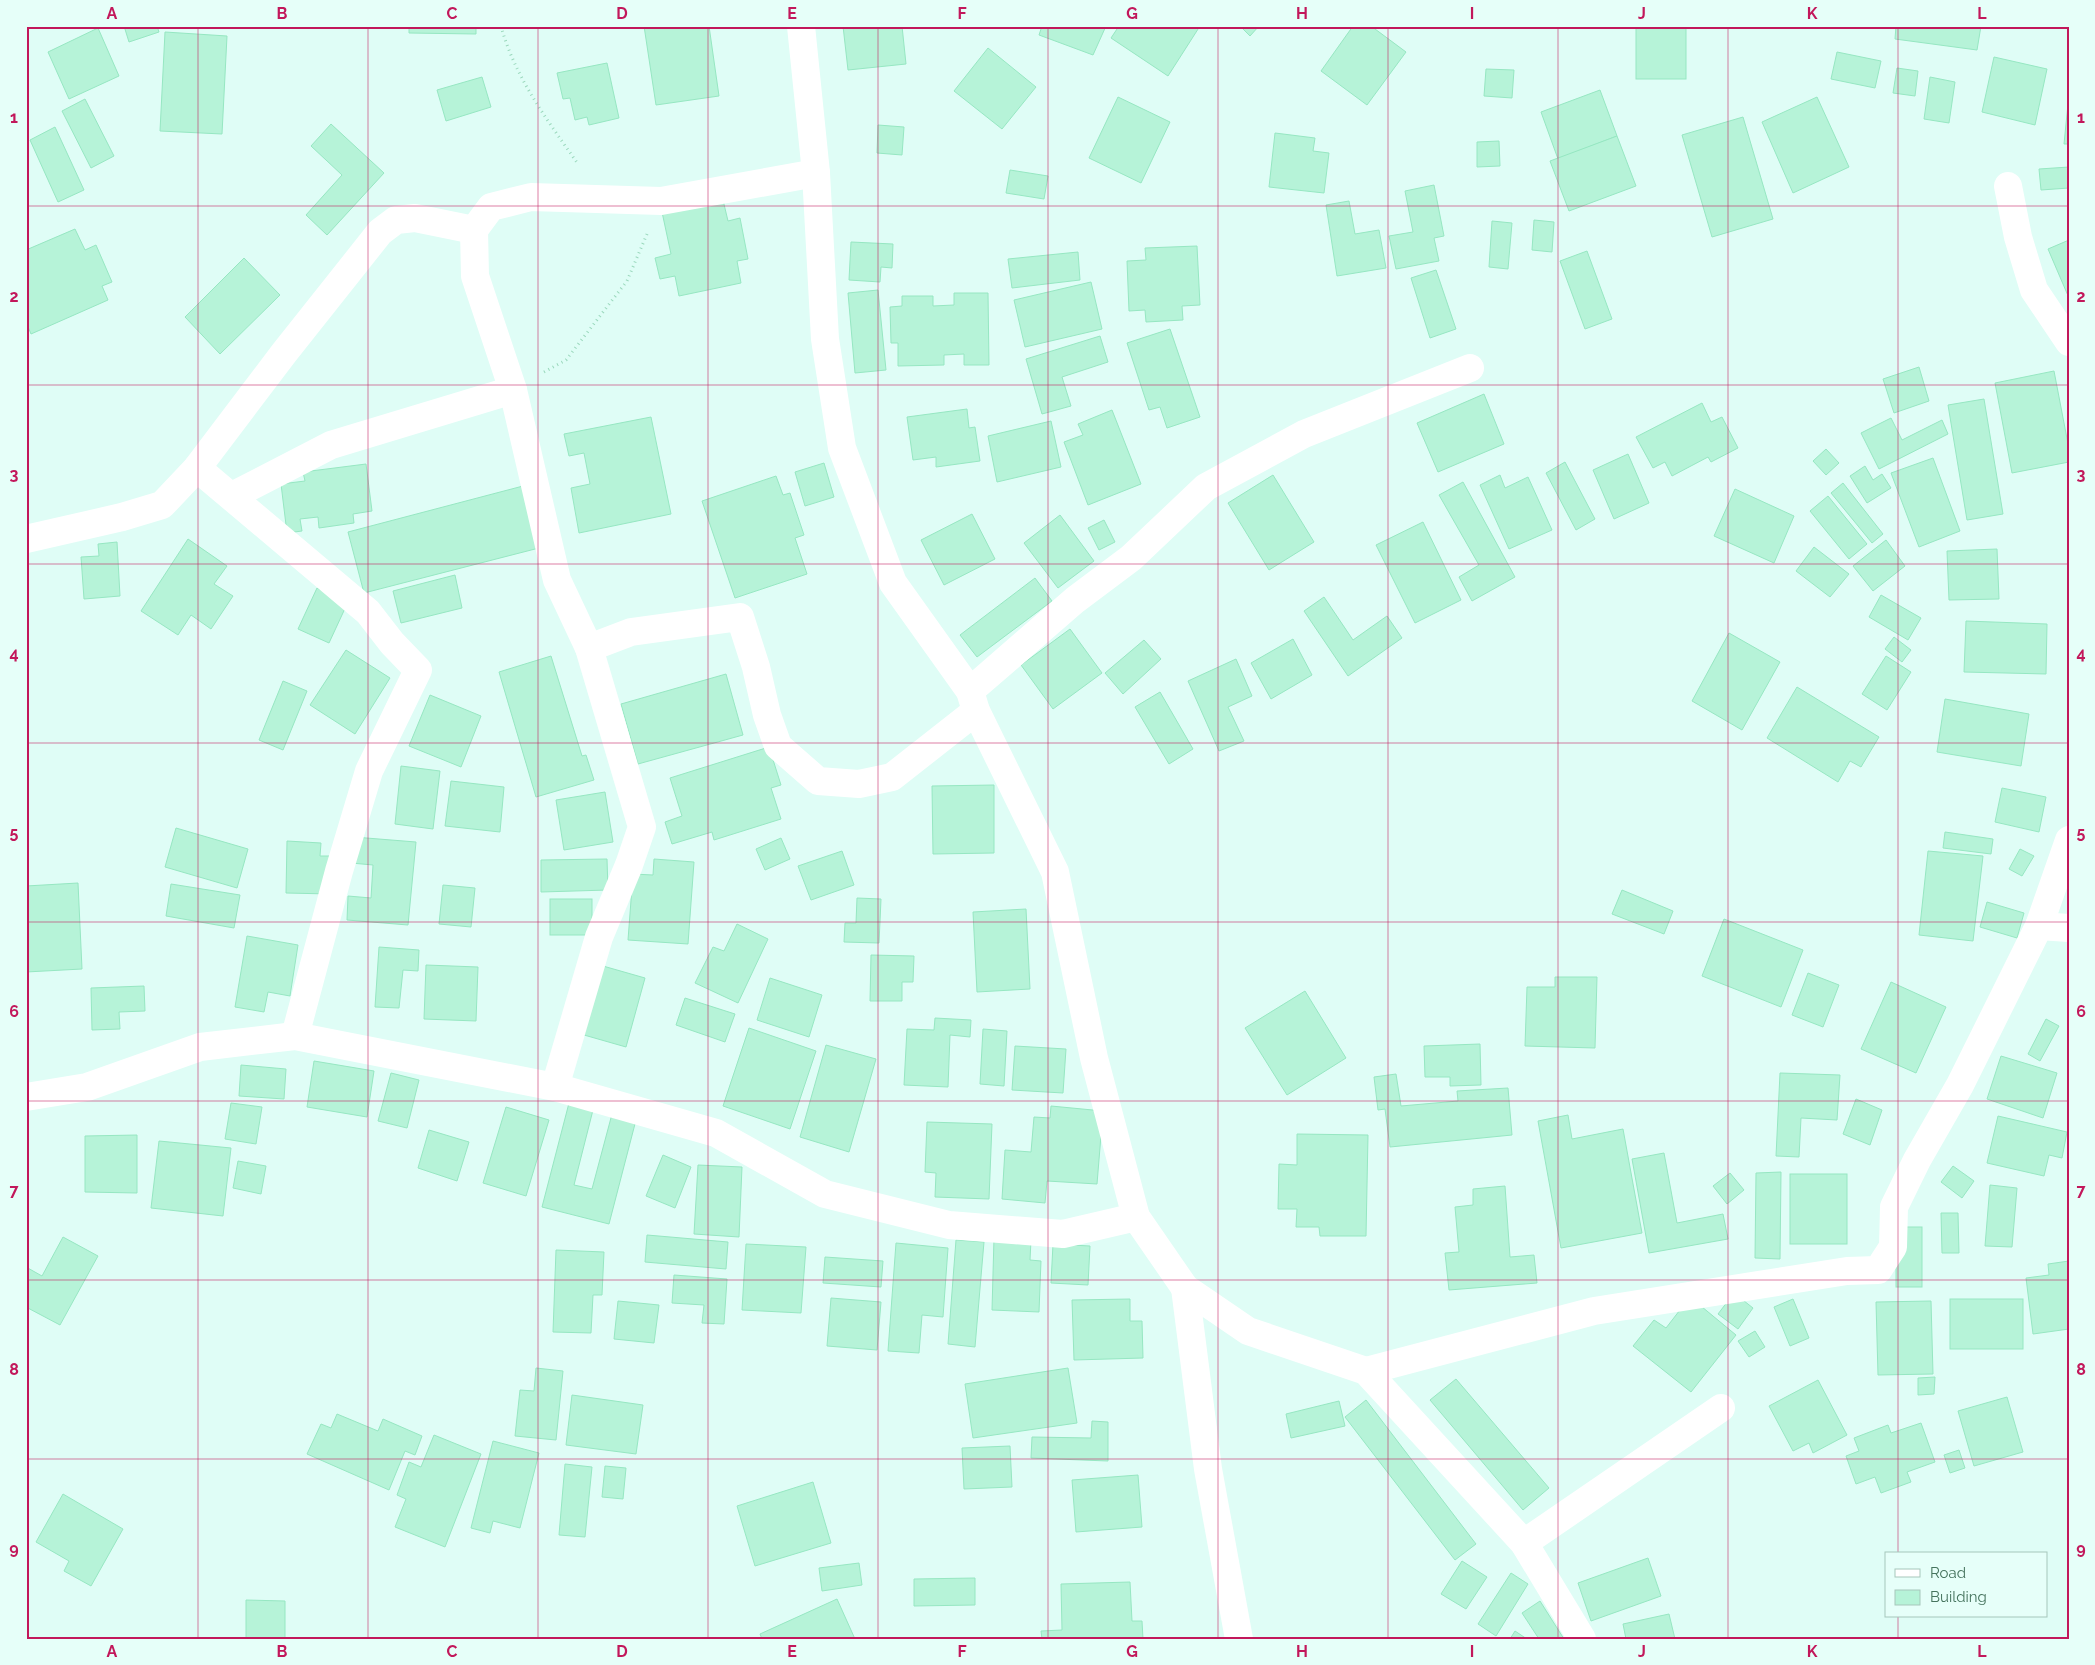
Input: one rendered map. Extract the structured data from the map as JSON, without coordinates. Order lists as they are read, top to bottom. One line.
{"legend":["Road","Building"],"grid":{"columns":["A","B","C","D","E","F","G","H","I","J","K","L"],"rows":["1","2","3","4","5","6","7","8","9"]}}
